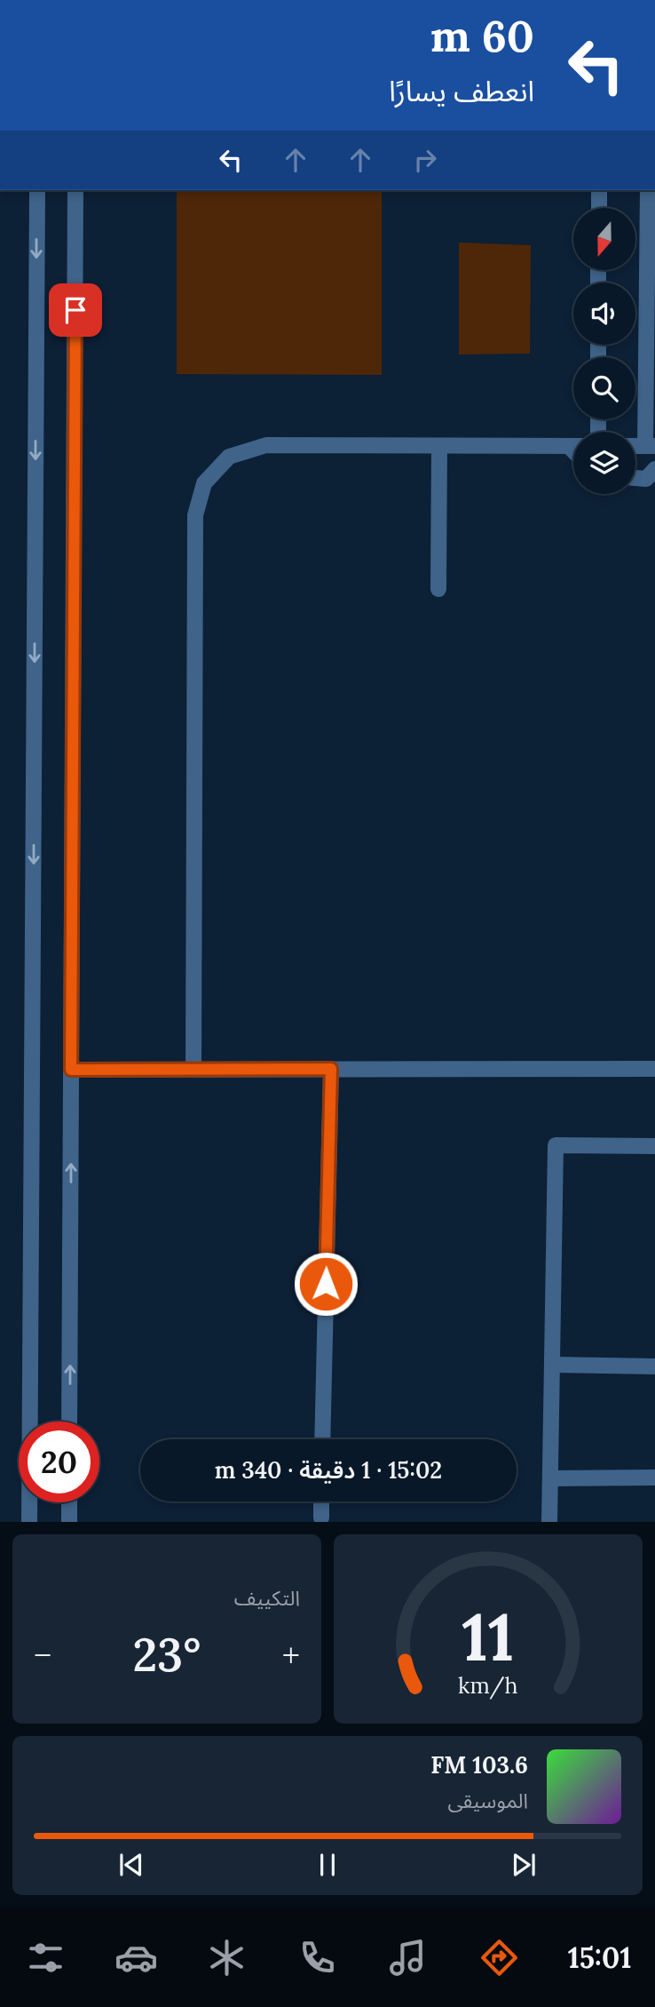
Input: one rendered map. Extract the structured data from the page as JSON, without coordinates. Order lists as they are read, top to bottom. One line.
{"north":"bottom","page":{"turn":["60 m","انعطف يسارًا"],"limit":"20","trip":"15:02 · 1 دقيقة · 340 m","tile":"التكييف","heat":["−","23°","+"],"song":["103.6 FM","الموسيقى"],"tabs":"15:01","gauge":["11","km/h"]}}
